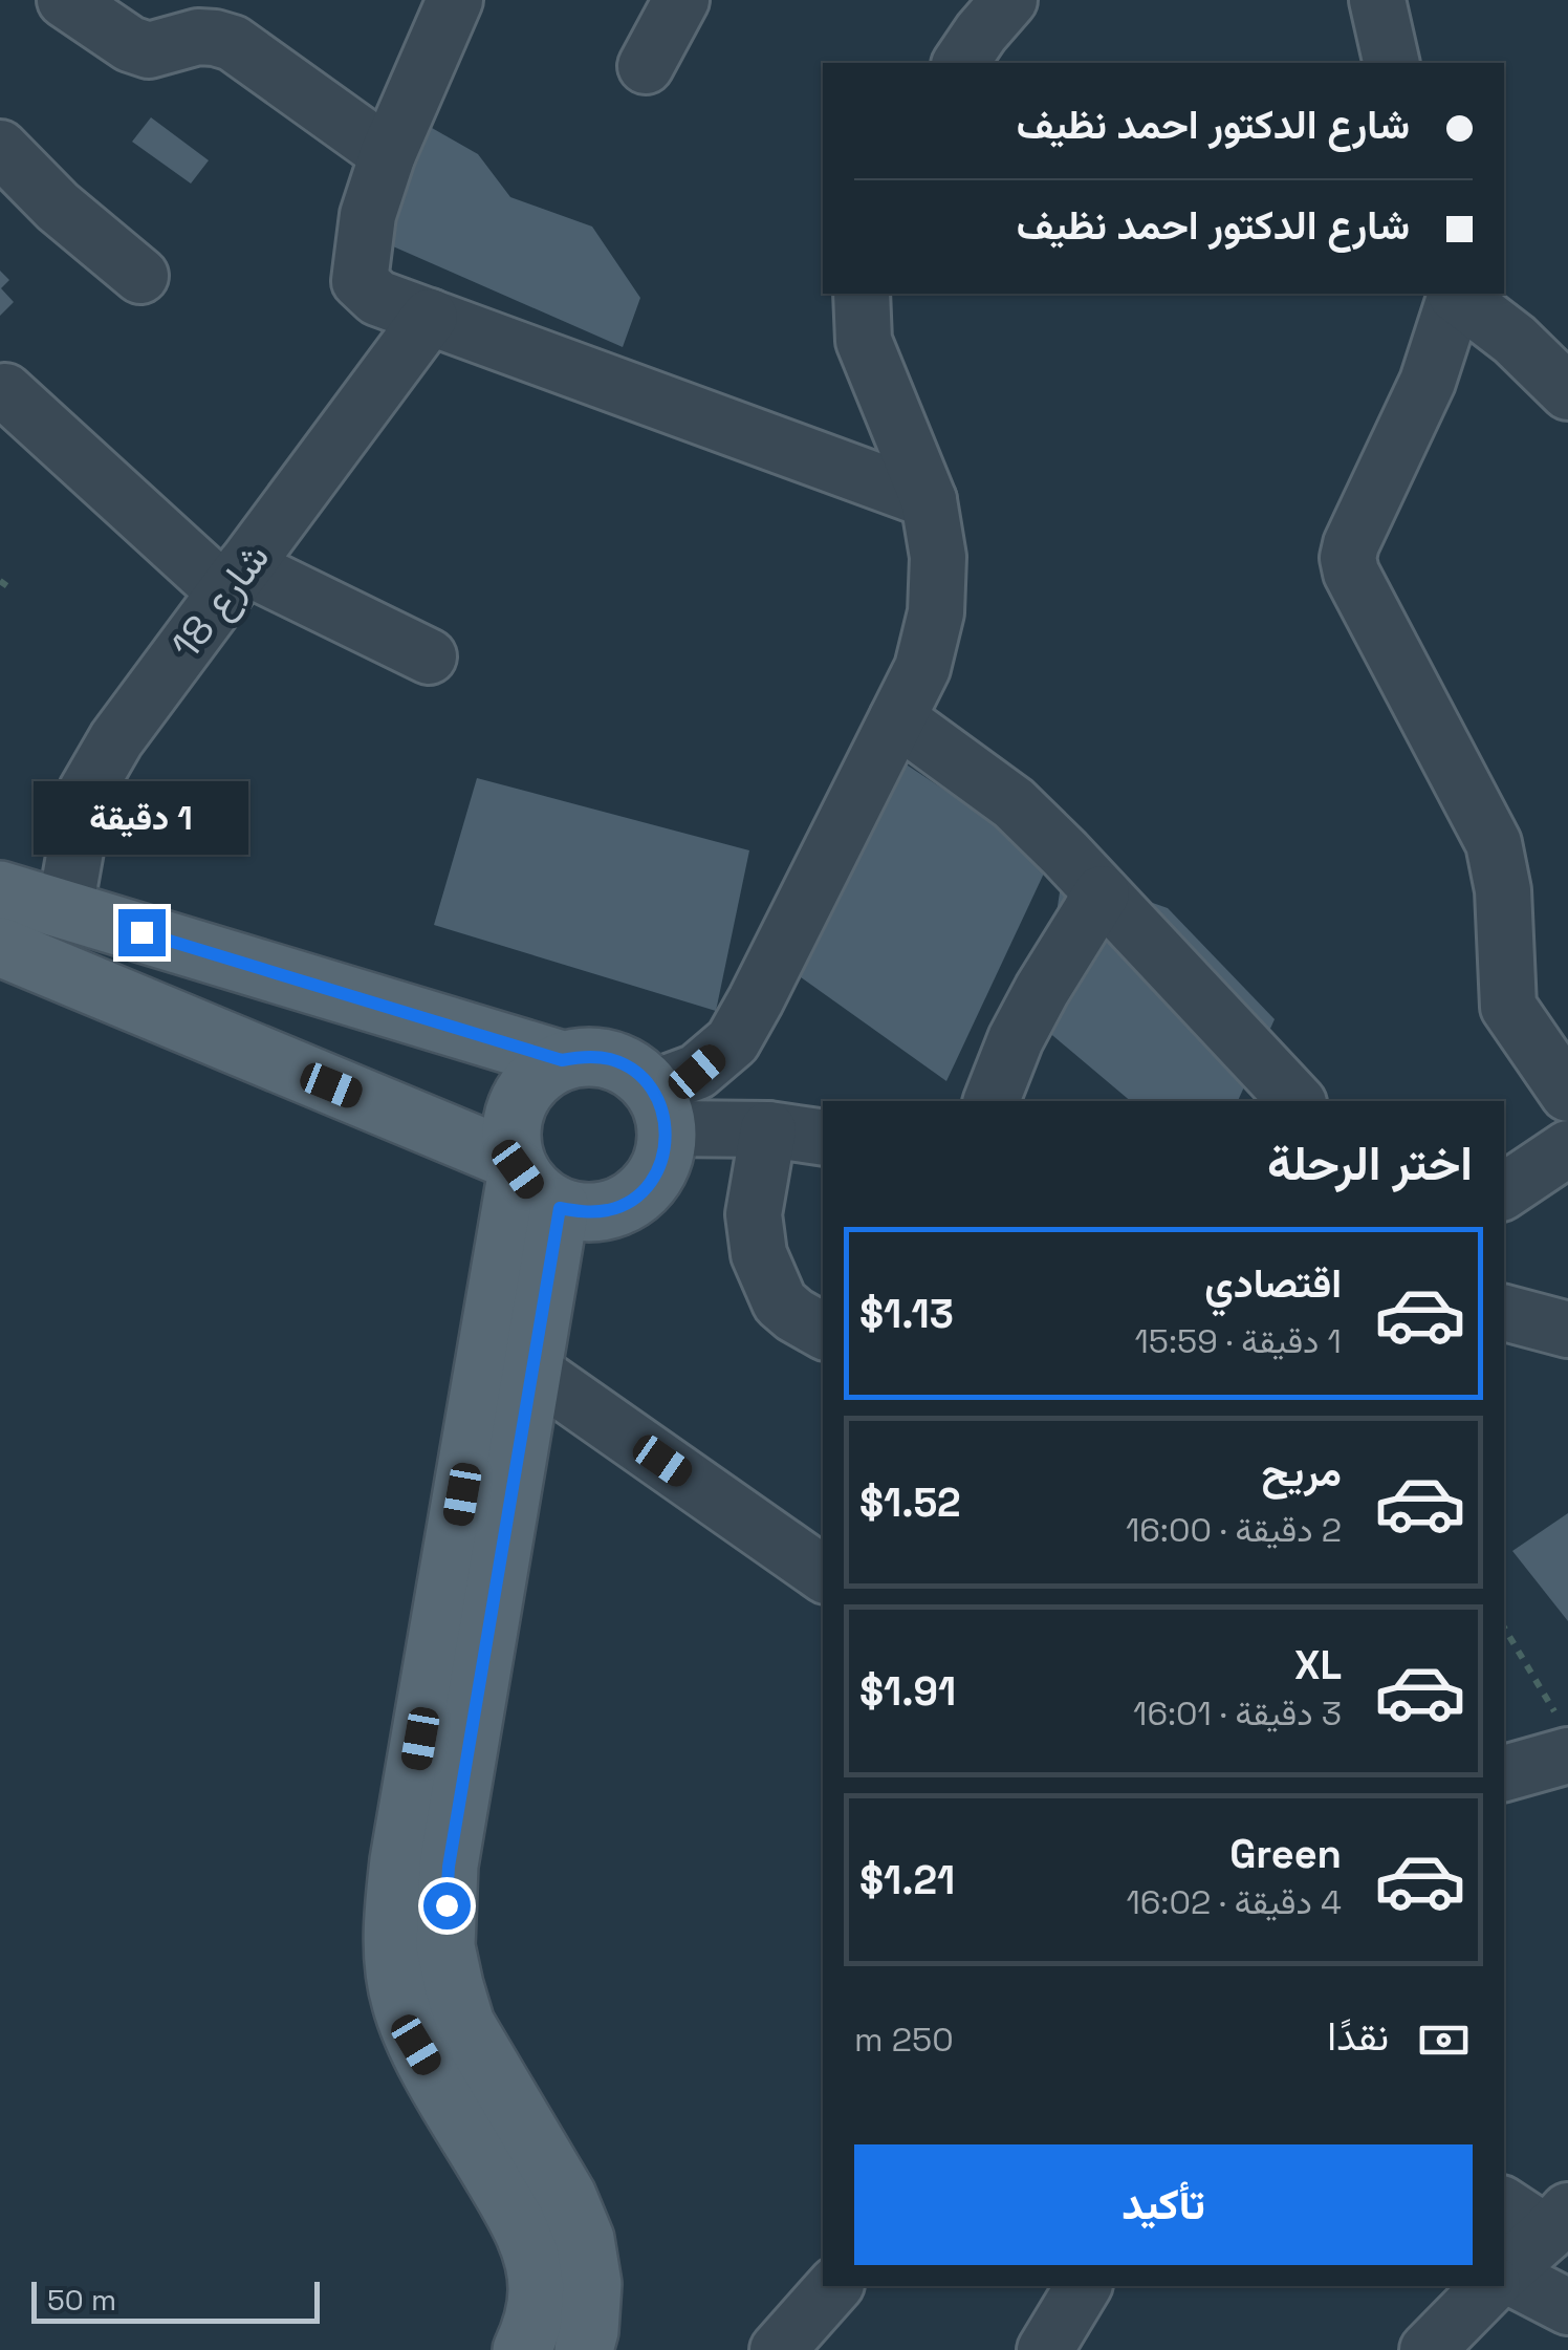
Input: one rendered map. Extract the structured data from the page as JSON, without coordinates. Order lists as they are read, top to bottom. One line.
{"streets":{"street":["شارع 18"]},"scale_bar":"50 m","page":{"banner":["شارع الدكتور احمد نظيف","شارع الدكتور احمد نظيف"],"bubble":"1 دقيقة","heading":"اختر الرحلة","list":[{"name":"اقتصادي","note":"1 دقيقة · 15:59","value":"$1.13"},{"name":"مريح","note":"2 دقيقة · 16:00","value":"$1.52"},{"name":"XL","note":"3 دقيقة · 16:01","value":"$1.91"},{"name":"Green","note":"4 دقيقة · 16:02","value":"$1.21"}],"pay":["نقدًا","250 m"],"buttons":"تأكيد","scale":"50 m"}}
